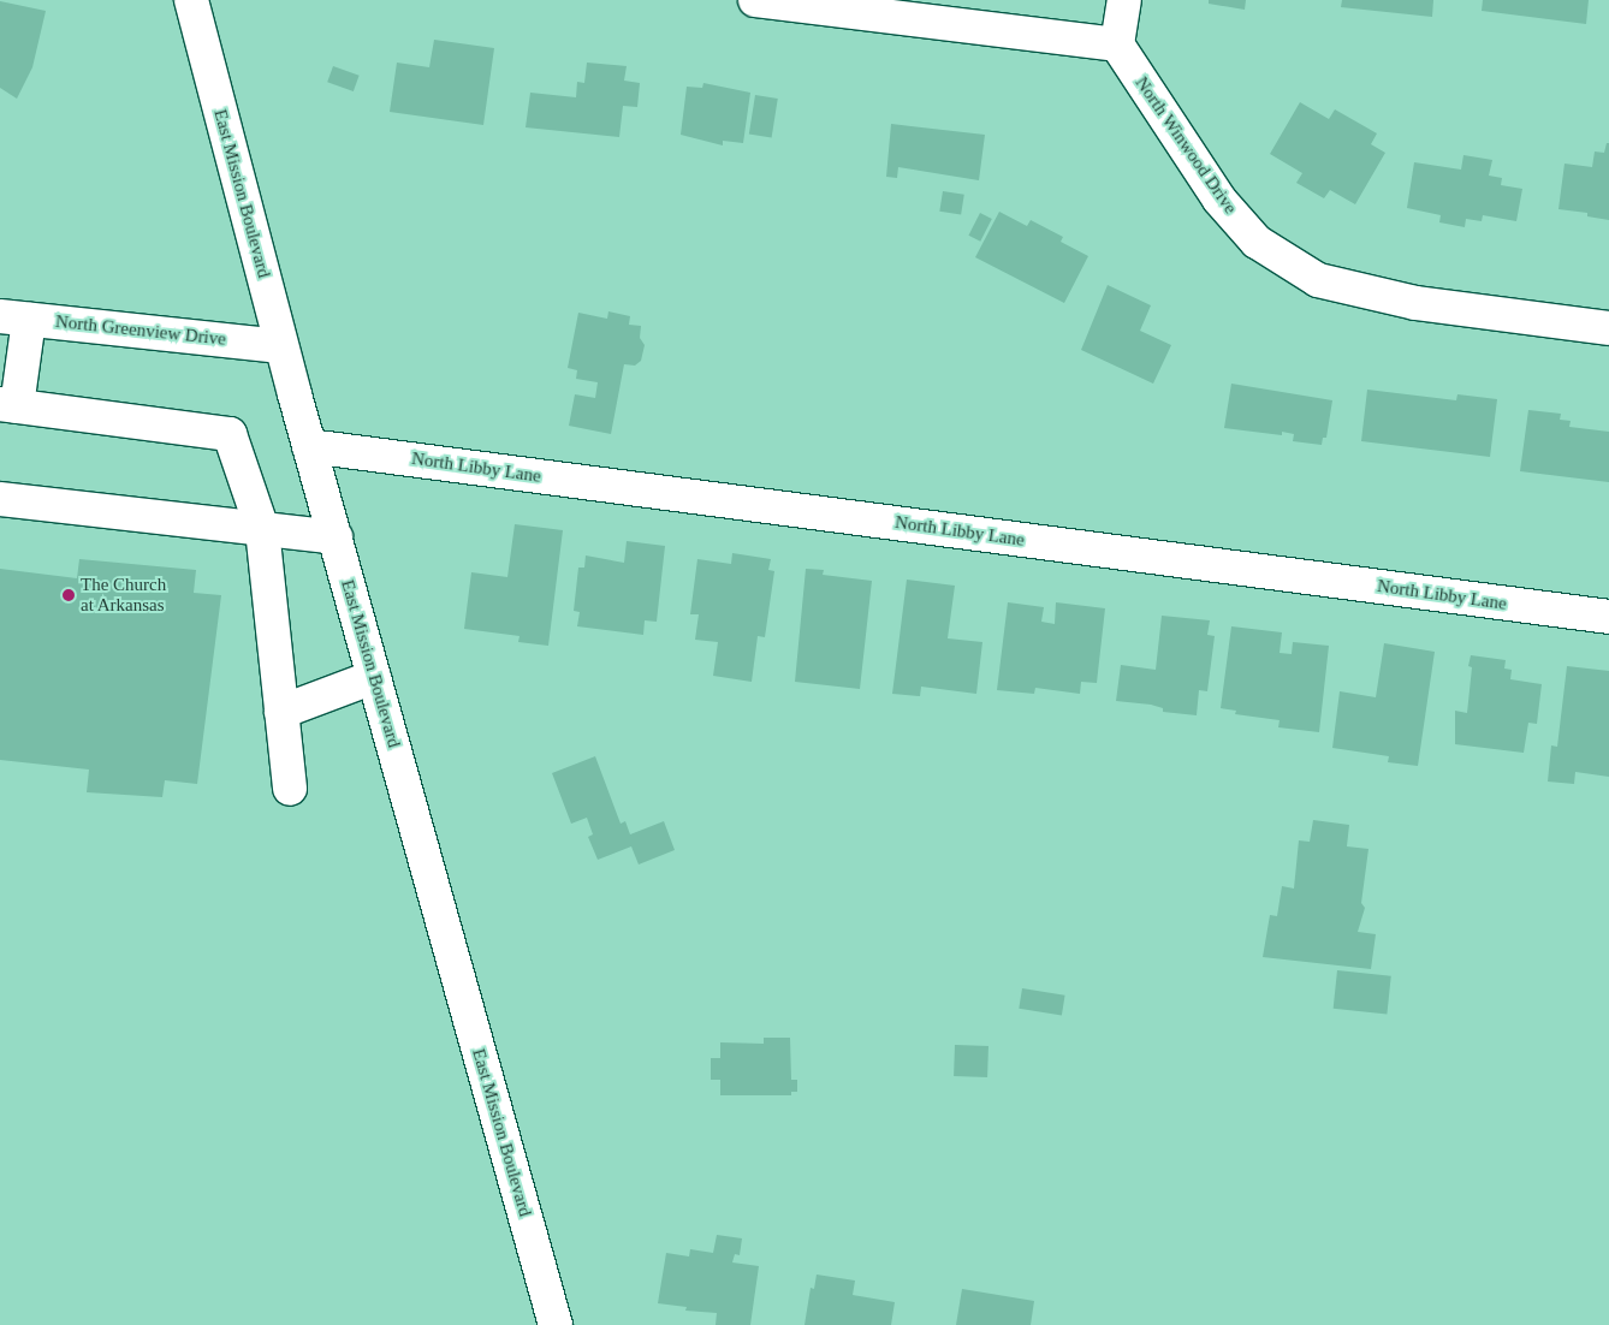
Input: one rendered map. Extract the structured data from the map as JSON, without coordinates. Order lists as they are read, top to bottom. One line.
{"streets":{"street":["North Winwood Drive","East Mission Boulevard","North Greenview Drive","North Libby Lane"]},"crossings":[["East Mission Boulevard","North Greenview Drive"],["East Mission Boulevard","North Libby Lane"]],"places":["The Church at Arkansas"]}
